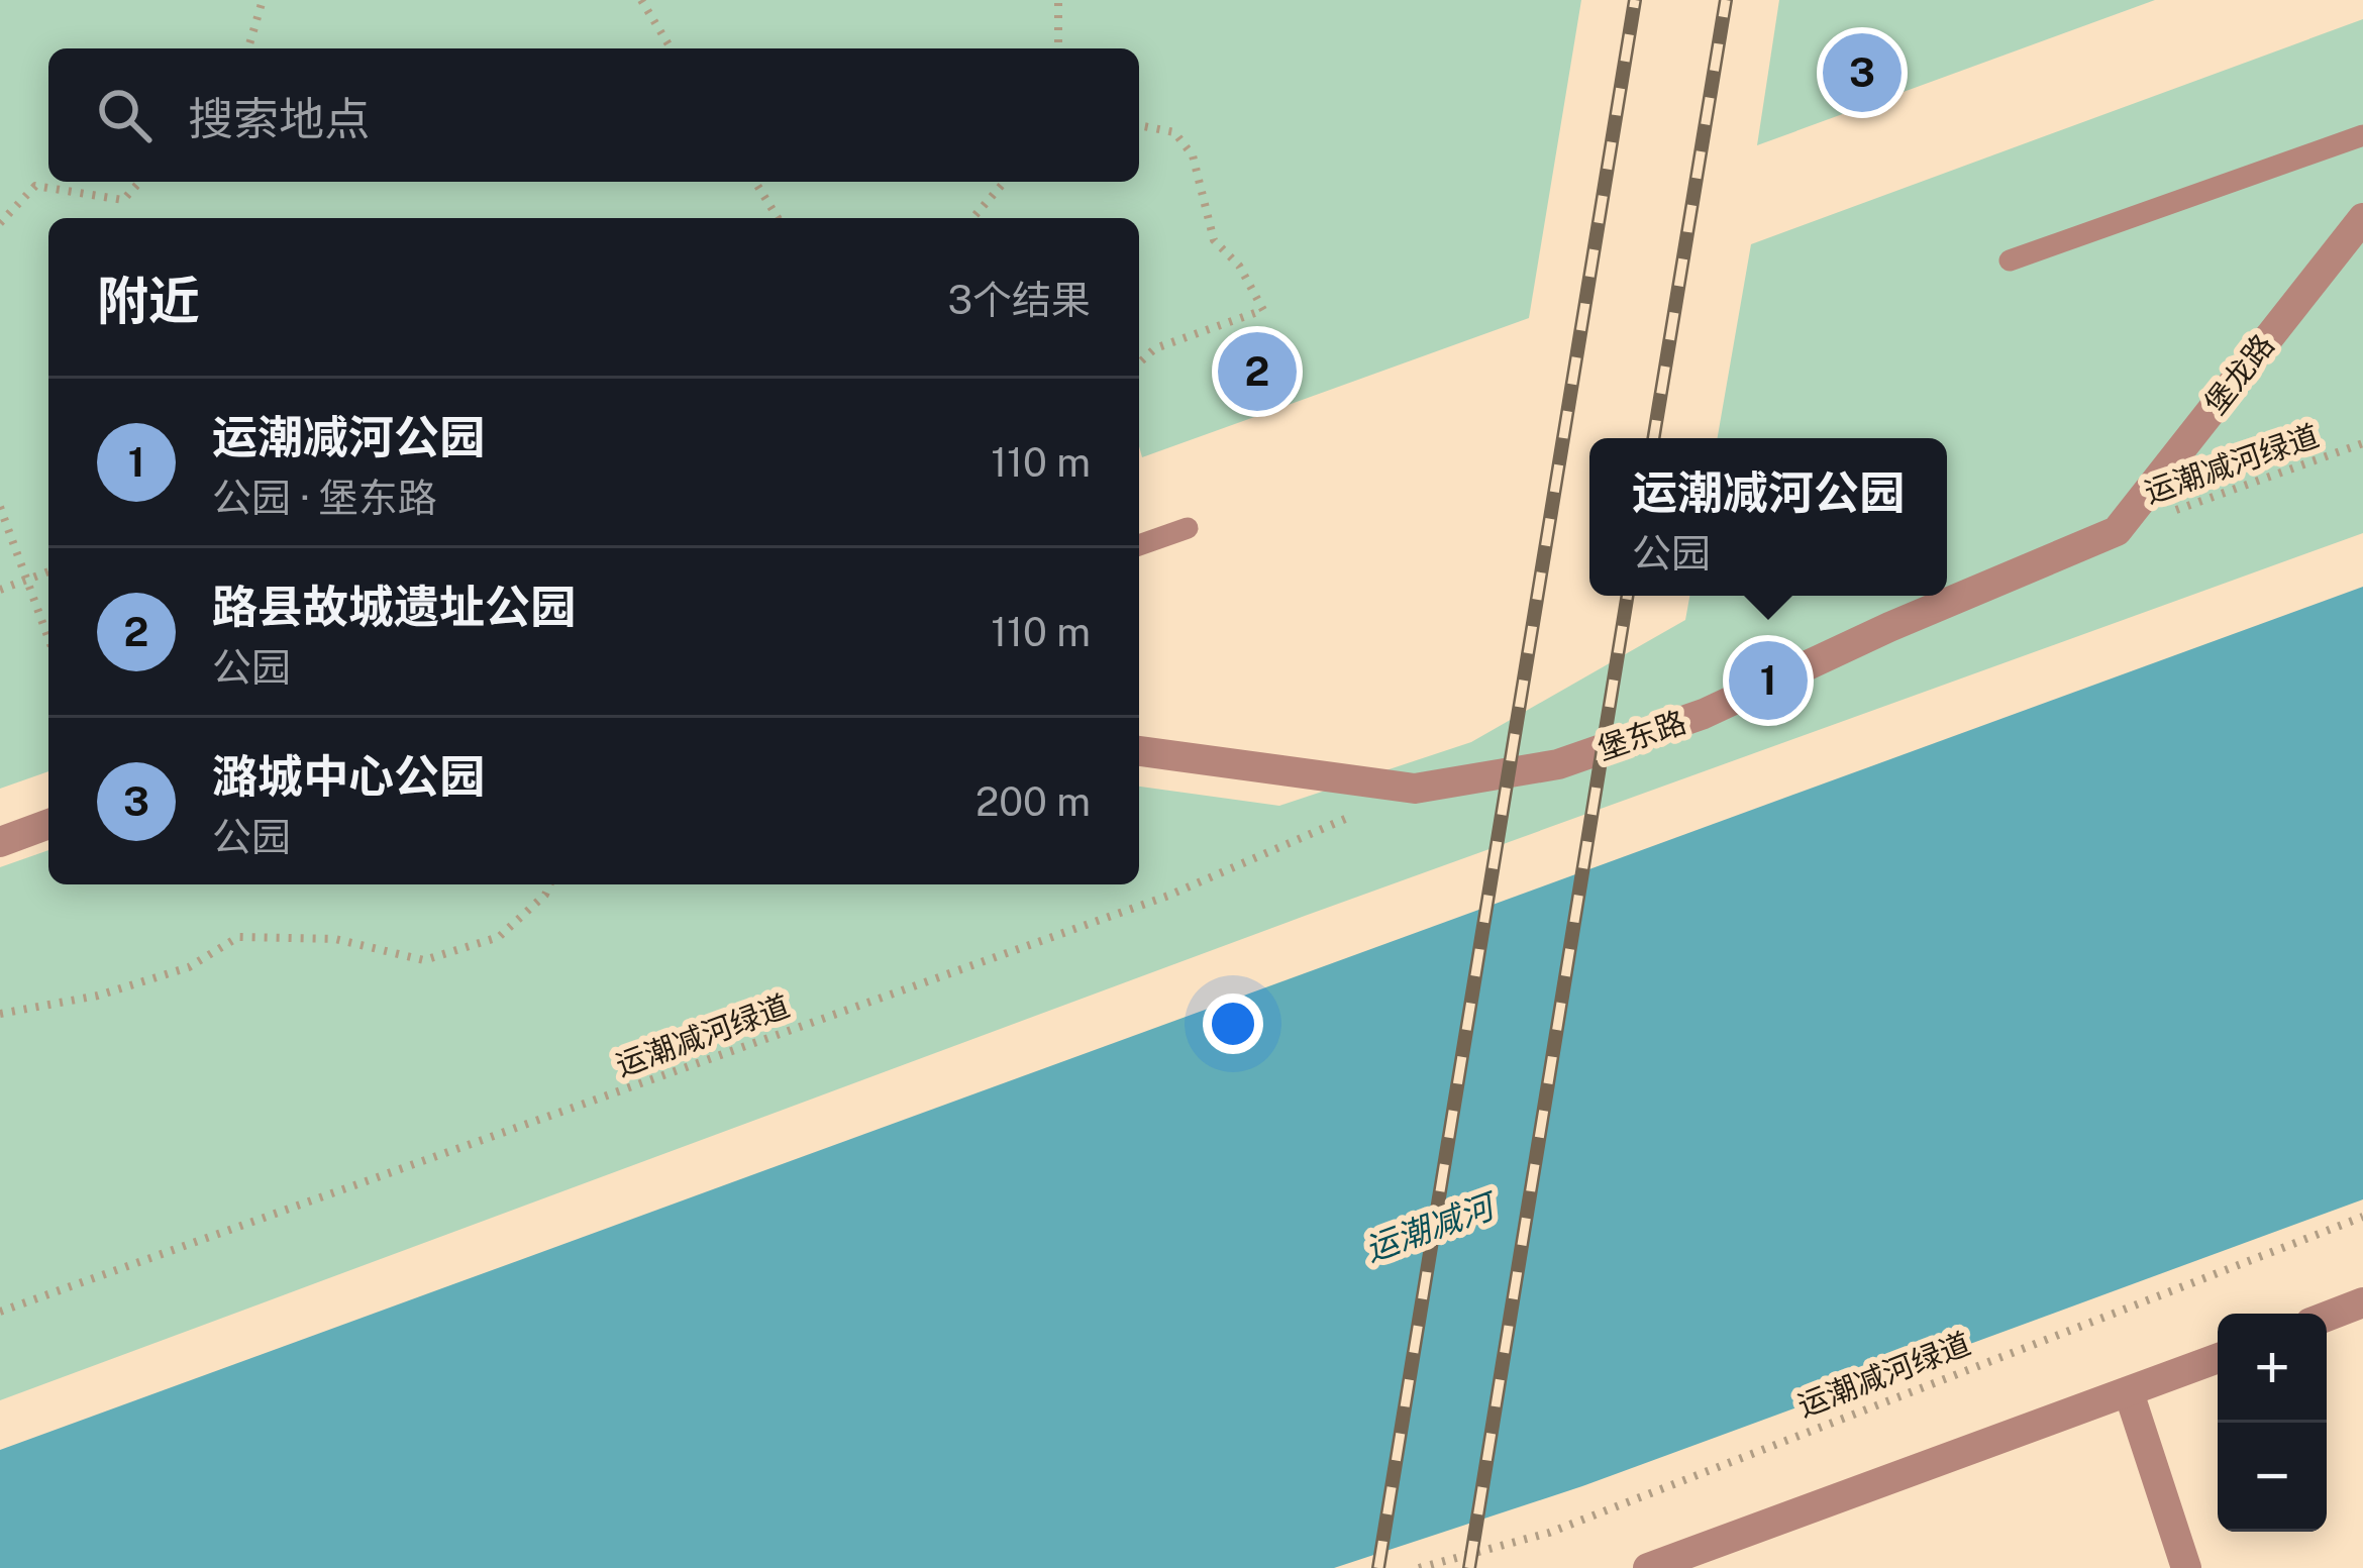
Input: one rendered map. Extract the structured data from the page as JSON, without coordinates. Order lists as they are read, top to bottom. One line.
{"streets":{"street":["堡龙路","堡东路"],"path":["运潮减河绿道"]},"crossings":[["堡龙路","运潮减河绿道"],["堡龙路","堡东路"],["运潮减河绿道","堡东路"]],"water":["运潮减河"],"page":{"pins":["3","2","1"],"search":"搜索地点","heading":["附近","3个结果"],"list":[{"mark":"1","name":"运潮减河公园","note":"公园 · 堡东路","value":"110 m"},{"mark":"2","name":"路县故城遗址公园","note":"公园","value":"110 m"},{"mark":"3","name":"潞城中心公园","note":"公园","value":"200 m"}],"popup":["运潮减河公园","公园"],"map_buttons":["+","−"]}}
